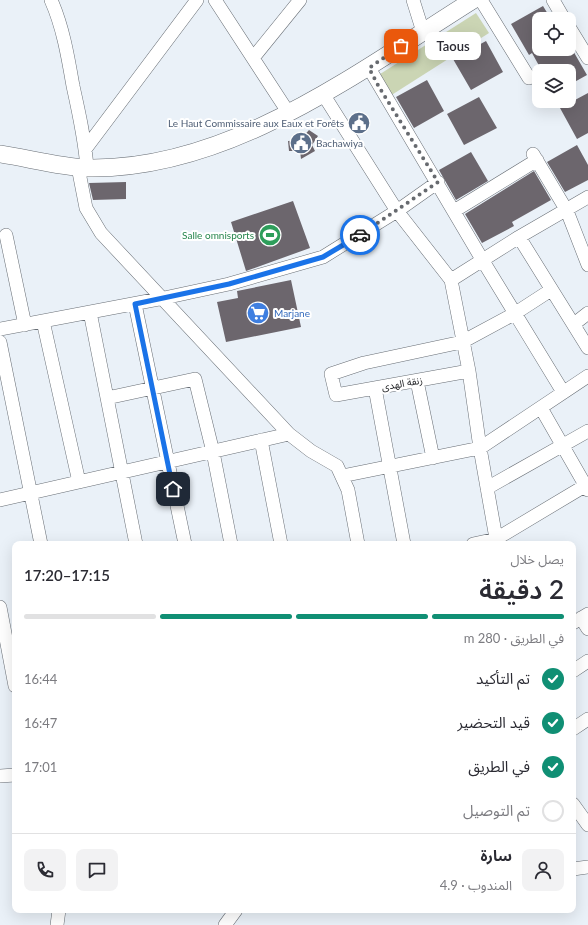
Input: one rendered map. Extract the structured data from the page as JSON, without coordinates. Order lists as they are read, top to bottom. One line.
{"streets":{"street":["زنقة الهدى"]},"places":{"other":["Taous"],"public building":["Le Haut Commissaire aux Eaux et Forêts","Bachawiya"],"sports":["Salle omnisports"],"supermarket":["Marjane"]},"page":{"bubble":"Taous","heading":["2 دقيقة","يصل خلال","17:15–17:20"],"panel":["سارة","المندوب · 4.9"],"bar":"في الطريق · 280 m","list":[["تم التأكيد","16:44"],["قيد التحضير","16:47"],["في الطريق","17:01"],"تم التوصيل"]}}
